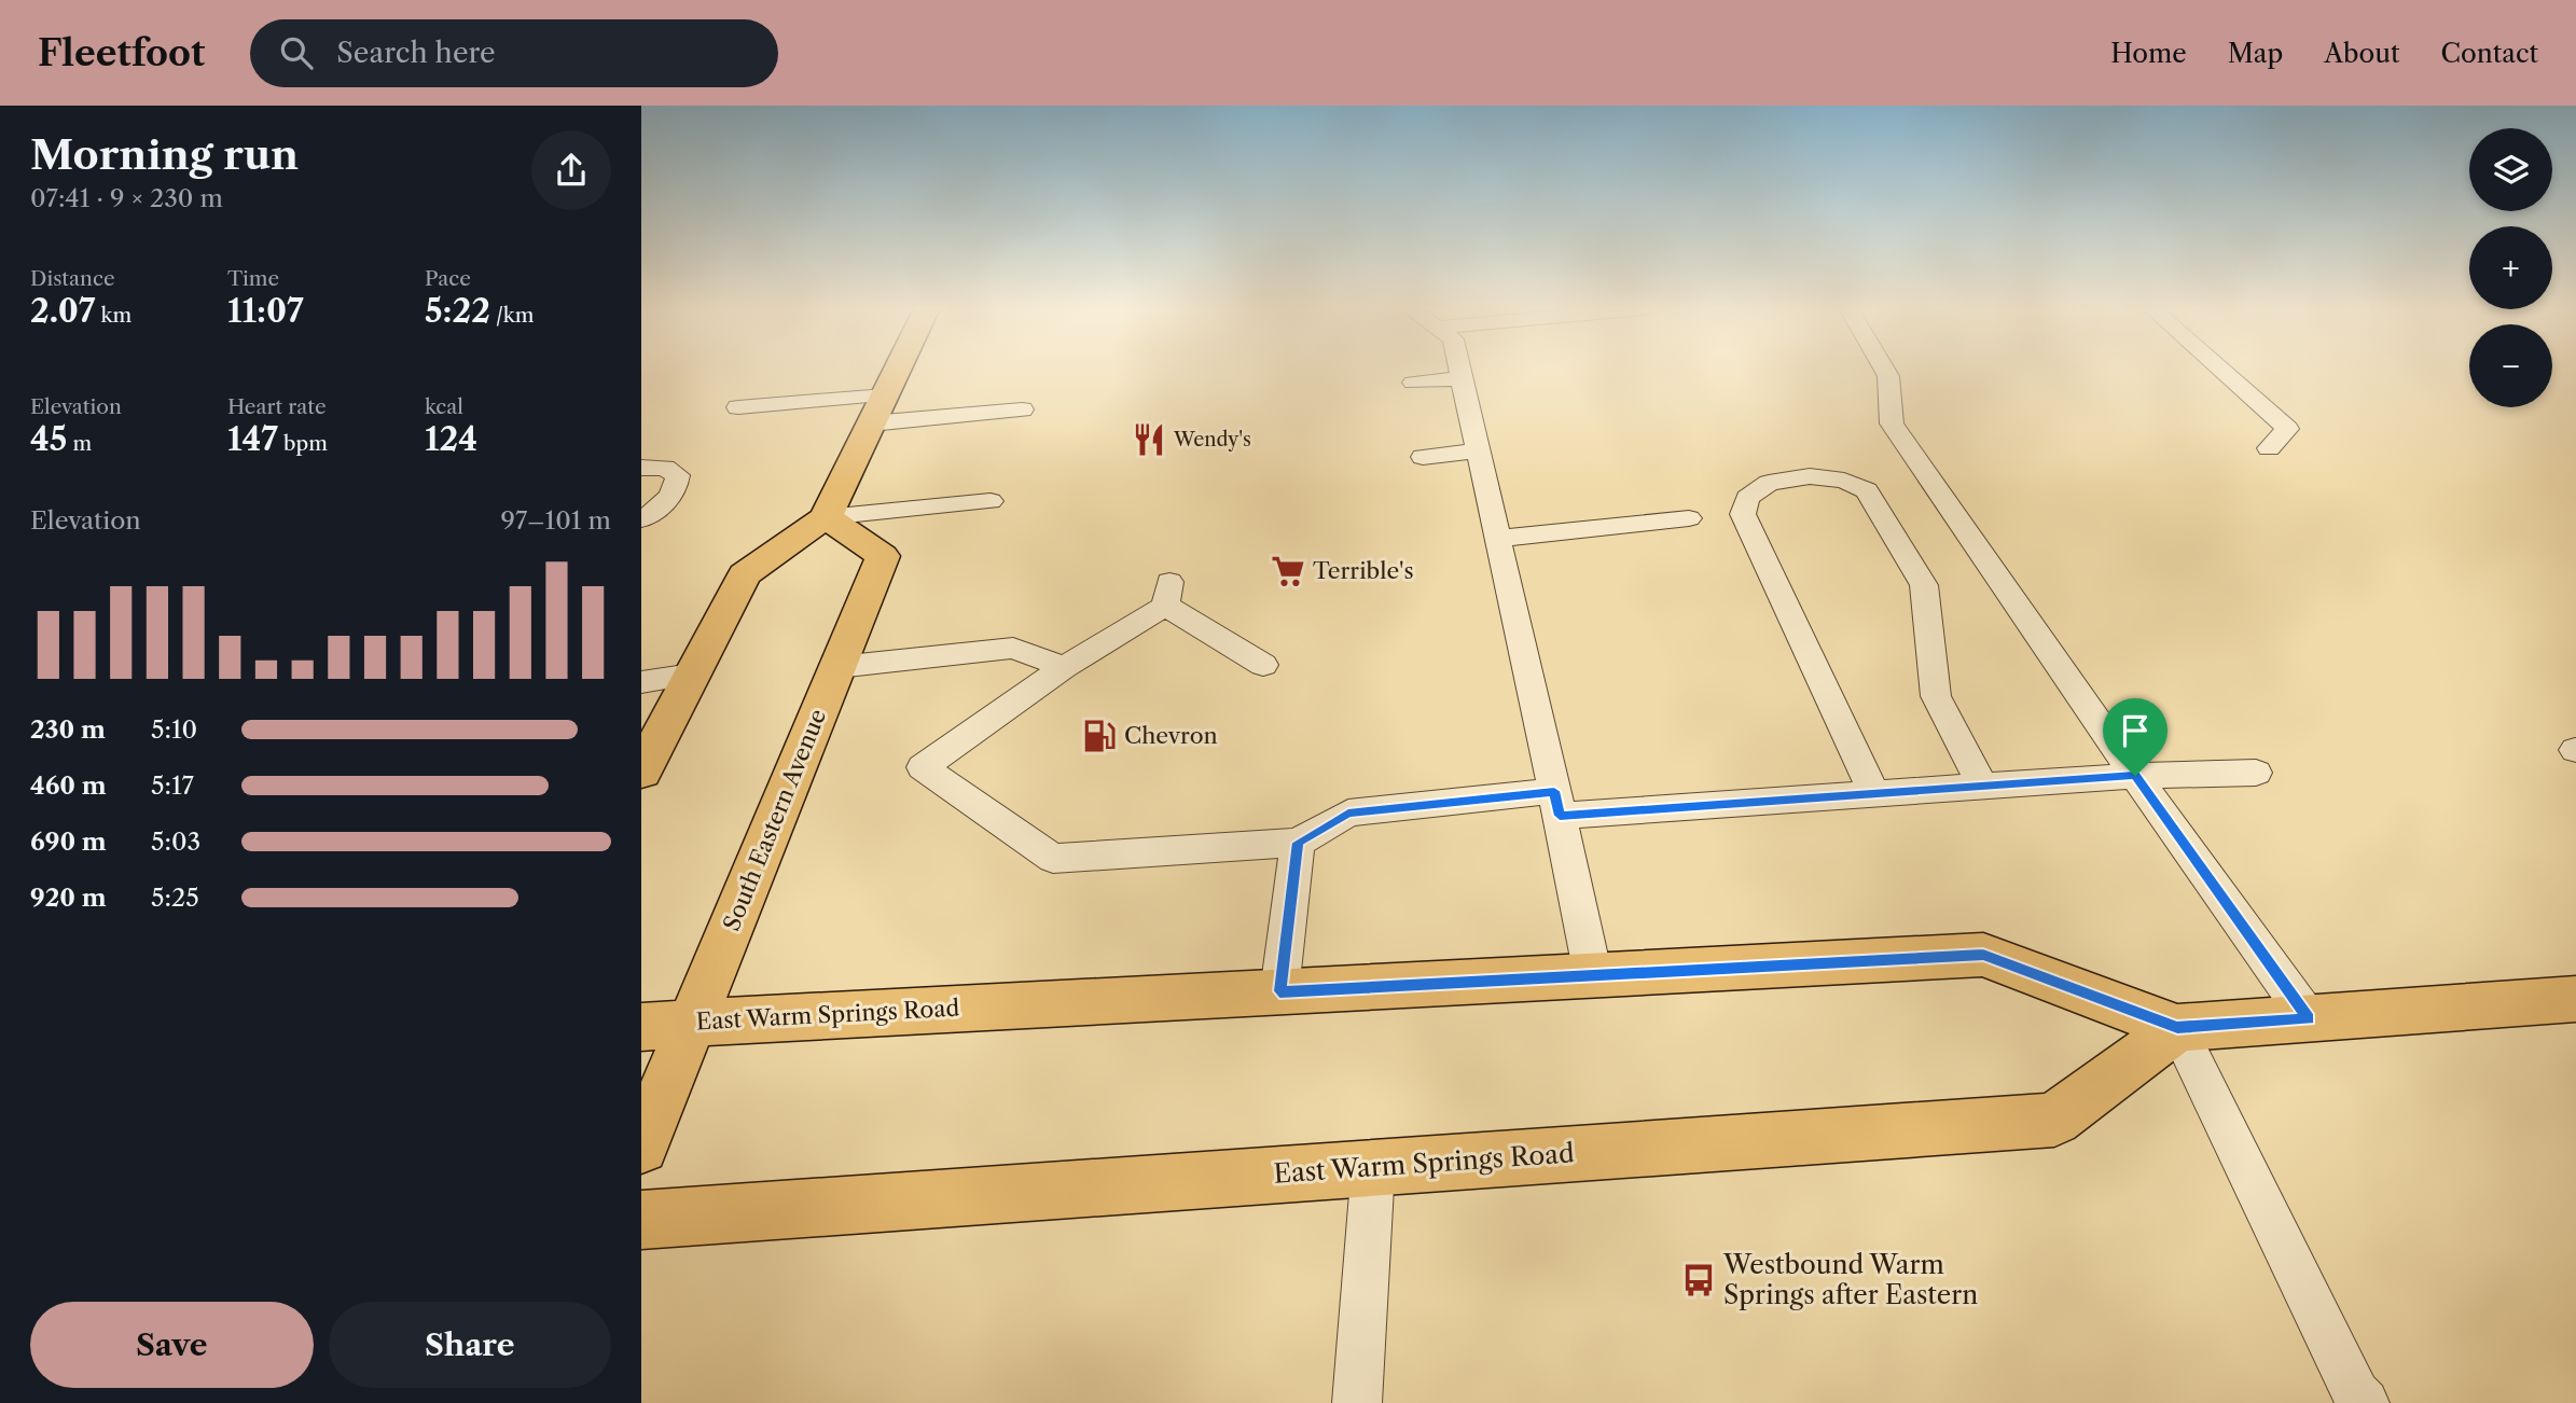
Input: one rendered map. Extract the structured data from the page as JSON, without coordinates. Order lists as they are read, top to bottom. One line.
{"streets":{"main road":["South Eastern Avenue","East Warm Springs Road"]},"crossings":[["South Eastern Avenue","East Warm Springs Road"]],"places":{"restaurant":["Wendy's"],"supermarket":["Terrible's"],"fuel station":["Chevron"],"bus stop":["Westbound Warm Springs after Eastern"]},"page":{"header":"Fleetfoot","search":"Search here","nav":["Home","Map","About","Contact"],"heading":["Morning run","07:41 · 9 × 230 m"],"map_buttons":["+","−"],"stats":[["Distance","2.07 km"],["Time","11:07"],["Pace","5:22 /km"],["Elevation","45 m"],["Heart rate","147 bpm"],["kcal","124"]],"chart":["Elevation","97–101 m"],"list":[{"name":"230 m","note":"5:10"},{"name":"460 m","note":"5:17"},{"name":"690 m","note":"5:03"},{"name":"920 m","note":"5:25"}],"buttons":["Save","Share"]}}
